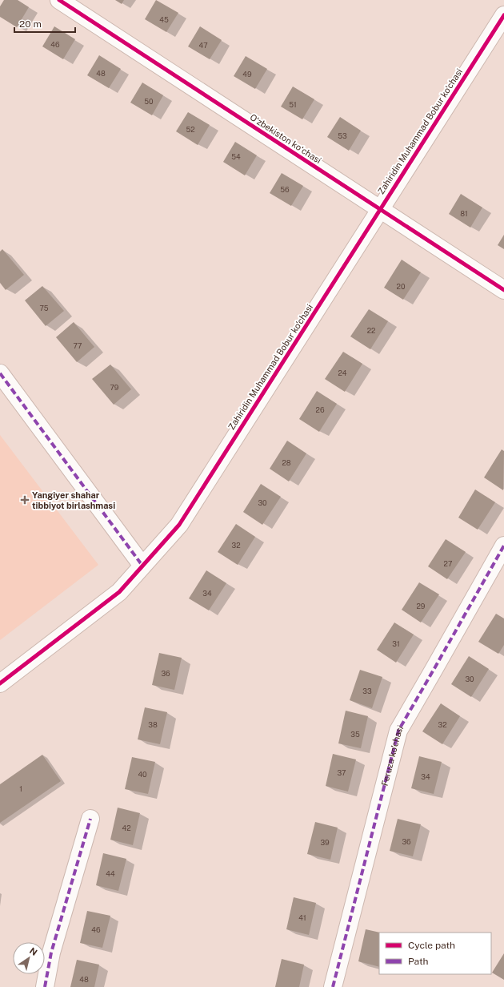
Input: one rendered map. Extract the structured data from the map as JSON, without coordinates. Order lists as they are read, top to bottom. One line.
{"streets":{"street":["Zahiridin Muhammad Bobur ko'chasi","Oʻzbekiston koʻchasi","Feruza ko'chasi"]},"crossings":[["Zahiridin Muhammad Bobur ko'chasi","Oʻzbekiston koʻchasi"]],"places":{"health":["Yangiyer shahar tibbiyot birlashmasi"]},"house_numbers":["45","46","47","48","49","50","51","52","53","54","56","81","20","75","22","77","24","79","26","28","30","32","27","34","29","31","36","30","33","38","32","35","37","40","34","1","42","36","39","44","41","46","48"],"legend":["Cycle path","Path"],"scale_bar":"20 m","north":"top right"}
